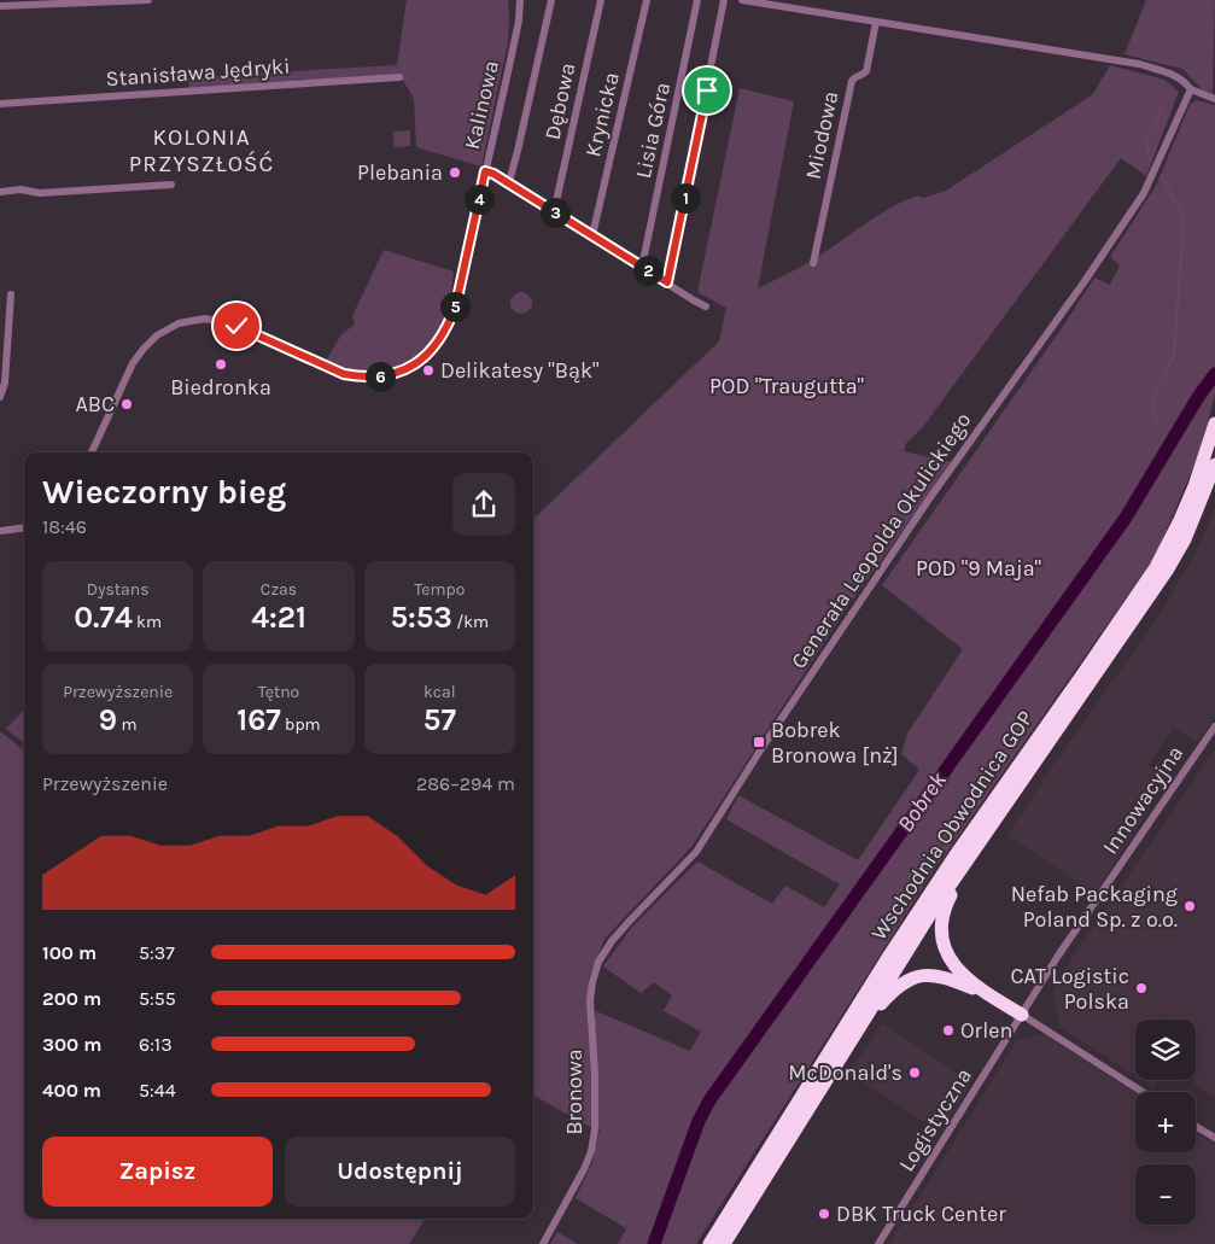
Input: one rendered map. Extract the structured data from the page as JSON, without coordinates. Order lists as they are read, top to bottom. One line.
{"streets":{"highway":["Wschodnia Obwodnica GOP"],"street":["Stanisława Jędryki","Dębowa","Kalinowa","Krynicka","Lisia Góra","Miodowa","Generała Leopolda Okulickiego","Innowacyjna","Bronowa","Logistyczna"]},"crossings":[["Generała Leopolda Okulickiego","Bronowa"],["Innowacyjna","Logistyczna"]],"districts":["KOLONIA PRZYSZŁOŚĆ"],"water":["Bobrek"],"parks":["POD \"Traugutta\"","POD \"9 Maja\""],"places":{"other":["Plebania","Biedronka","Delikatesy \"Bąk\"","ABC","Nefab Packaging Poland Sp. z o.o.","CAT Logistic Polska","Orlen","McDonald's","DBK Truck Center"],"transit":["Bobrek Bronowa [nż]"]},"page":{"pins":["1","4","3","2","5","6"],"heading":["Wieczorny bieg","18:46"],"stats":[["Dystans","0.74 km"],["Czas","4:21"],["Tempo","5:53 /km"],["Przewyższenie","9 m"],["Tętno","167 bpm"],["kcal","57"]],"chart":["Przewyższenie","286–294 m"],"list":[{"name":"100 m","note":"5:37"},{"name":"200 m","note":"5:55"},{"name":"300 m","note":"6:13"},{"name":"400 m","note":"5:44"}],"map_buttons":["+","−"],"buttons":["Zapisz","Udostępnij"]}}
